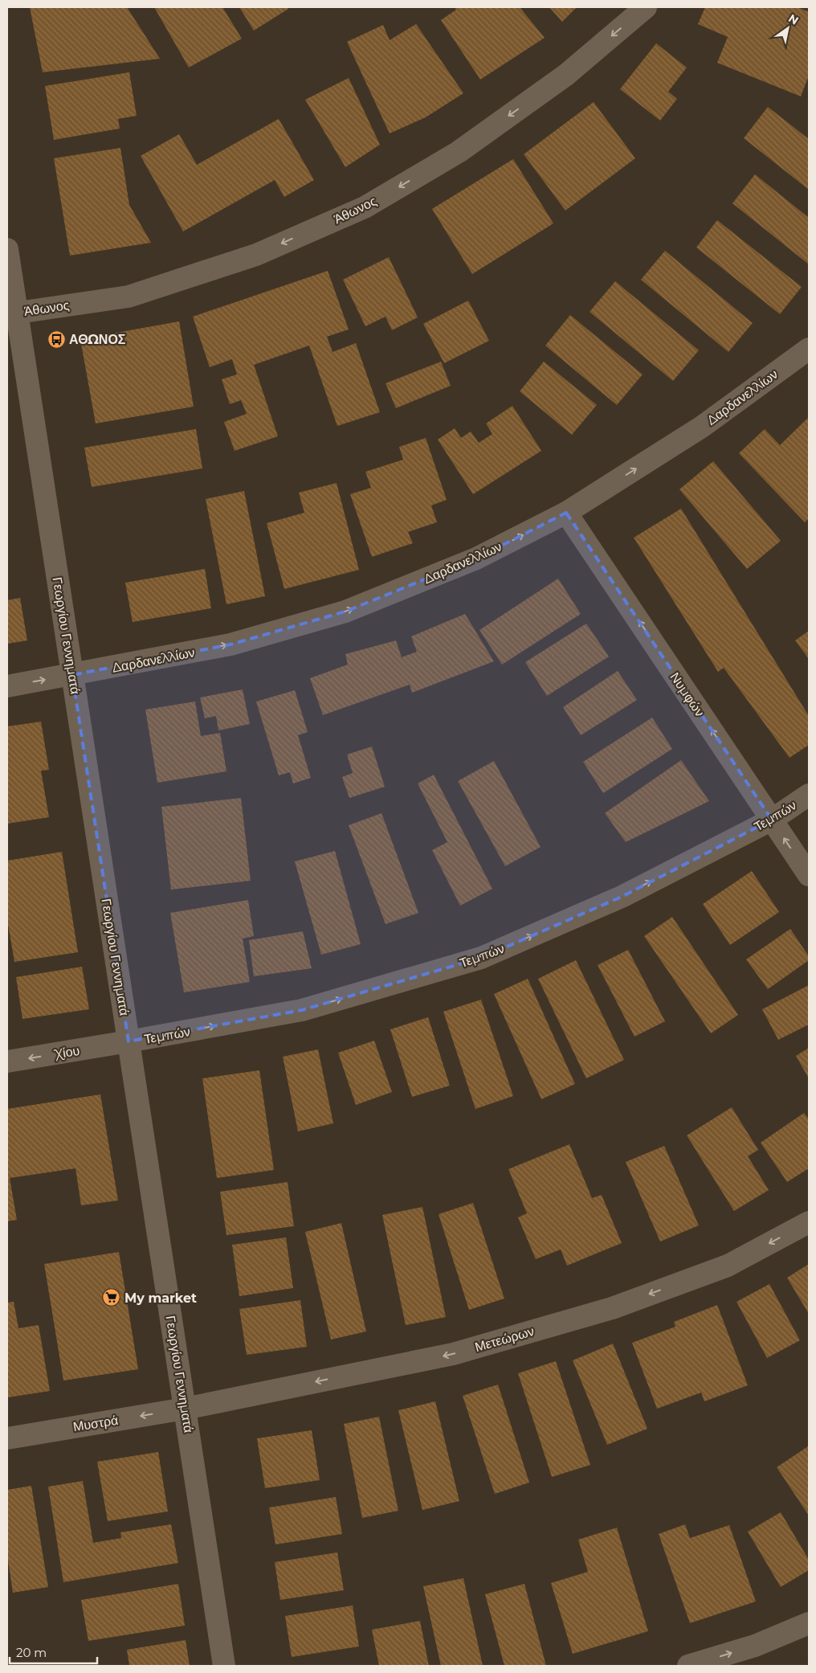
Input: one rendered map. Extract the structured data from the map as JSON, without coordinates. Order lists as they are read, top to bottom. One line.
{"streets":{"street":["Άθωνος","Δαρδανελλίων","Γεωργίου Γεννηματά","Νυμφών","Τεμπών","Χίου","Μετεώρων","Μυστρά"]},"crossings":[["Άθωνος","Γεωργίου Γεννηματά"],["Δαρδανελλίων","Γεωργίου Γεννηματά"],["Δαρδανελλίων","Νυμφών"],["Γεωργίου Γεννηματά","Τεμπών"],["Γεωργίου Γεννηματά","Χίου"],["Γεωργίου Γεννηματά","Μετεώρων"],["Γεωργίου Γεννηματά","Μυστρά"],["Νυμφών","Τεμπών"],["Τεμπών","Χίου"],["Μετεώρων","Μυστρά"]],"one_way":["Άθωνος","Δαρδανελλίων","Νυμφών","Τεμπών","Χίου","Μετεώρων","Μυστρά"],"places":{"bus stop":["ΑΘΩΝΟΣ"],"supermarket":["My market"]},"scale_bar":"20 m","north":"top right"}
